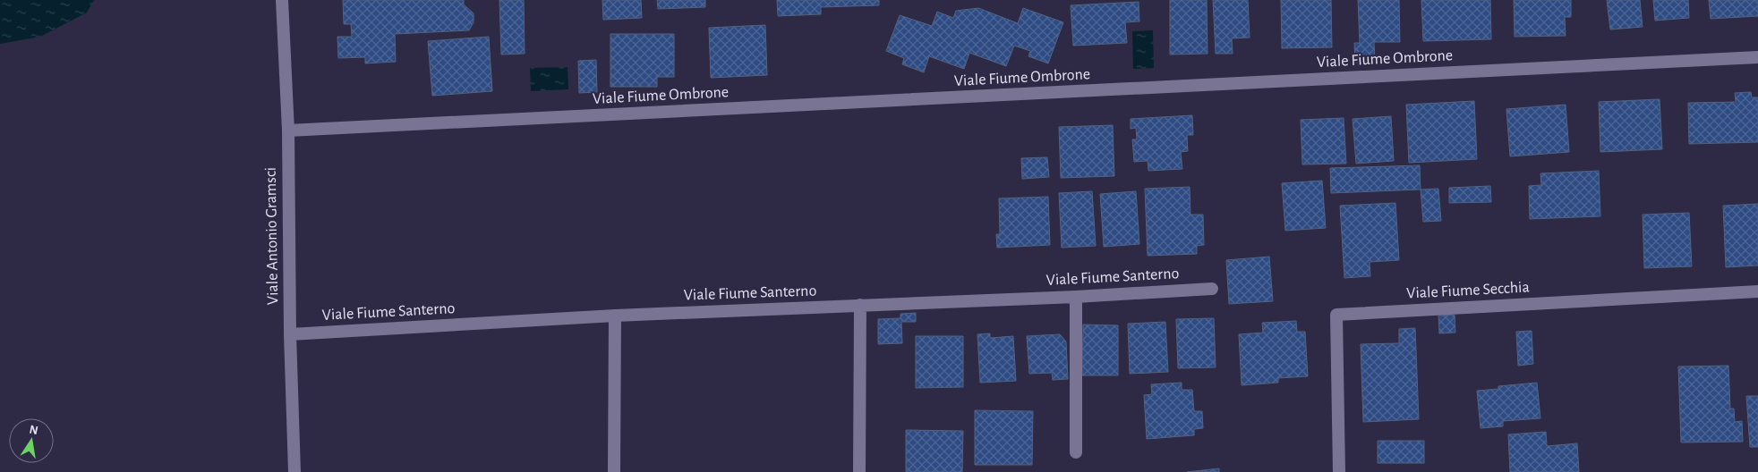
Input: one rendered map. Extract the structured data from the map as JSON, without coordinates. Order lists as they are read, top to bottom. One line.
{"streets":{"street":["Viale Fiume Ombrone","Viale Antonio Gramsci","Viale Fiume Santerno","Viale Fiume Secchia"]},"crossings":[["Viale Fiume Ombrone","Viale Antonio Gramsci"],["Viale Antonio Gramsci","Viale Fiume Santerno"]],"north":"top"}
